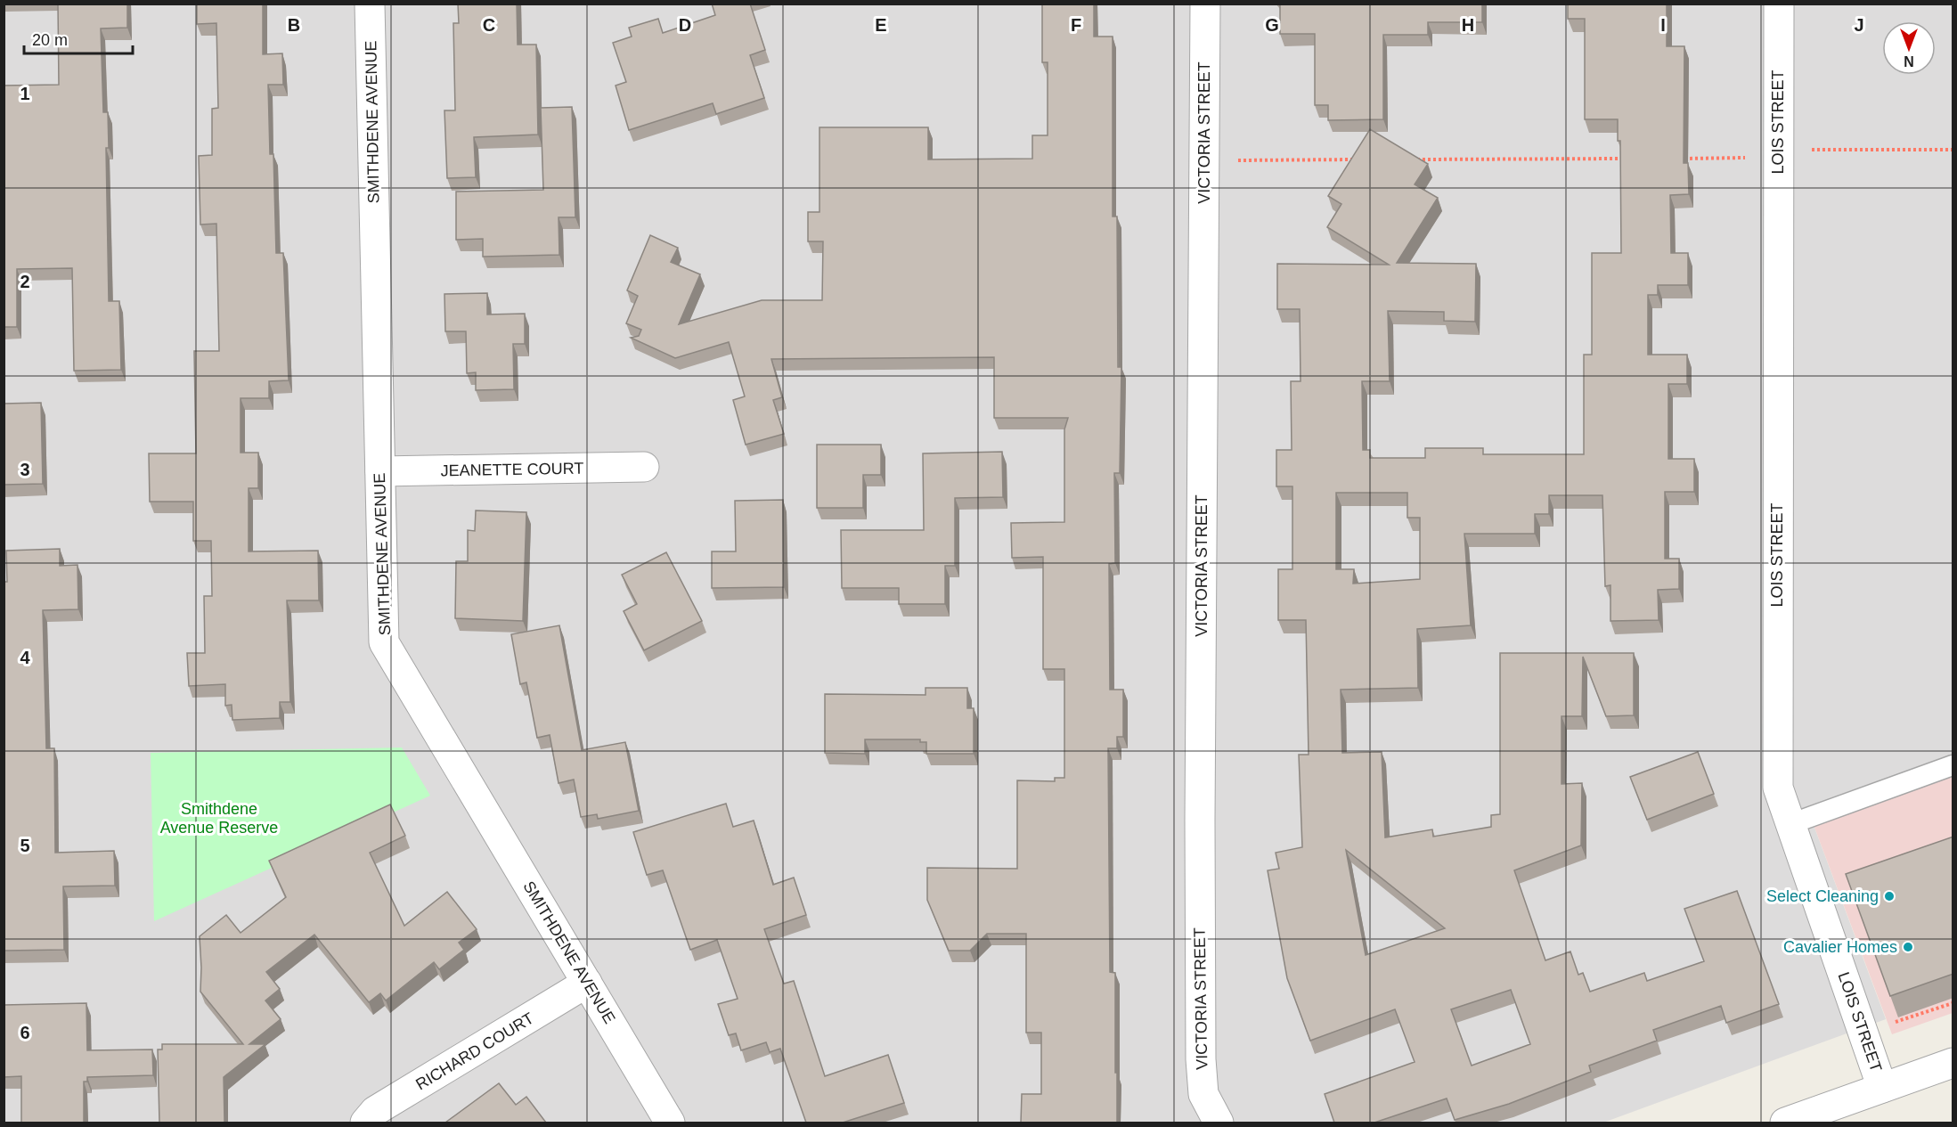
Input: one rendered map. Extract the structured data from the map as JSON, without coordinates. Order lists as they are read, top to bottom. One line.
{"streets":{"street":["SMITHDENE AVENUE","LOIS STREET","VICTORIA STREET","JEANETTE COURT","RICHARD COURT"]},"crossings":[["SMITHDENE AVENUE","JEANETTE COURT"],["SMITHDENE AVENUE","RICHARD COURT"]],"parks":["Smithdene Avenue Reserve"],"places":["Select Cleaning","Cavalier Homes"],"scale_bar":"20 m","north":"bottom","grid":{"columns":["B","C","D","E","F","G","H","I","J"],"rows":["1","2","3","4","5","6"]}}
